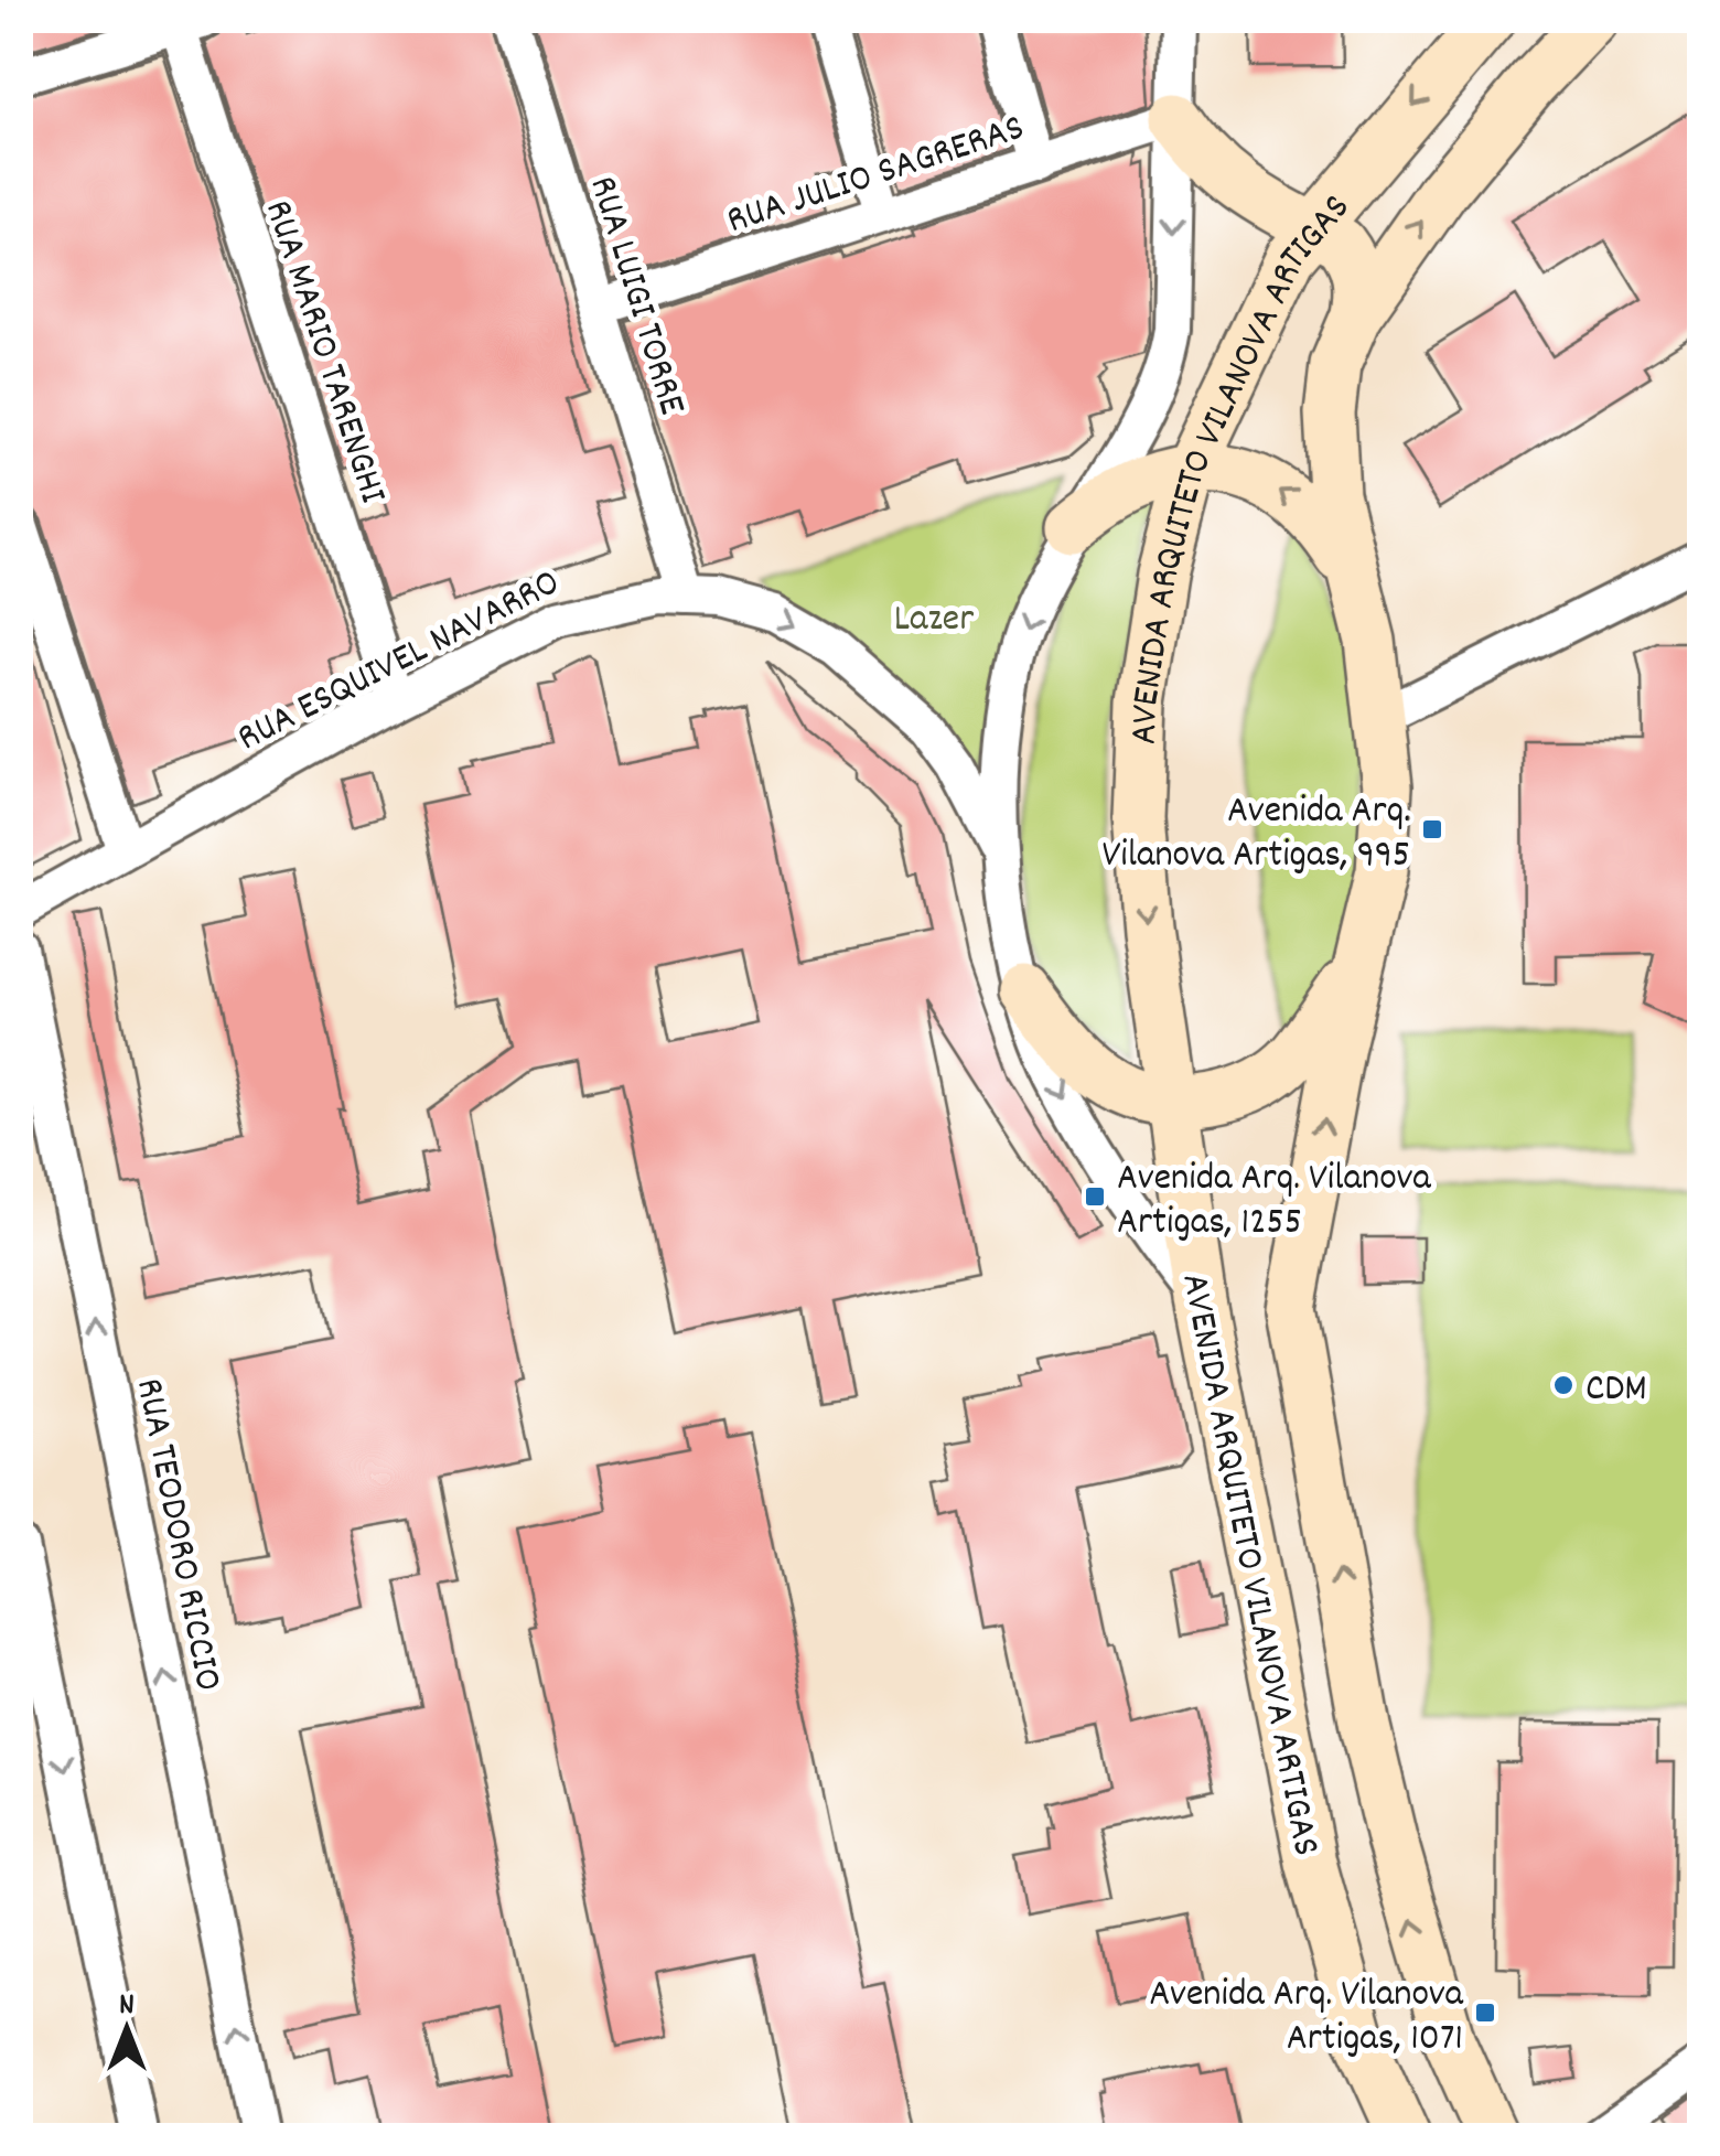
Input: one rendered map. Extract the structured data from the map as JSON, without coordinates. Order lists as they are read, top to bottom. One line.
{"streets":{"main road":["AVENIDA ARQUITETO VILANOVA ARTIGAS"],"street":["RUA JULIO SAGRERAS","RUA LUIGI TORRE","RUA MARIO TARENGHI","RUA ESQUIVEL NAVARRO","RUA TEODORO RICCIO"]},"crossings":[["RUA JULIO SAGRERAS","RUA LUIGI TORRE"],["RUA LUIGI TORRE","RUA ESQUIVEL NAVARRO"],["RUA MARIO TARENGHI","RUA ESQUIVEL NAVARRO"]],"parks":["Lazer"],"places":{"transit":["Avenida Arq. Vilanova Artigas, 995","Avenida Arq. Vilanova Artigas, 1255","Avenida Arq. Vilanova Artigas, 1071"],"other":["CDM"]},"north":"top"}
